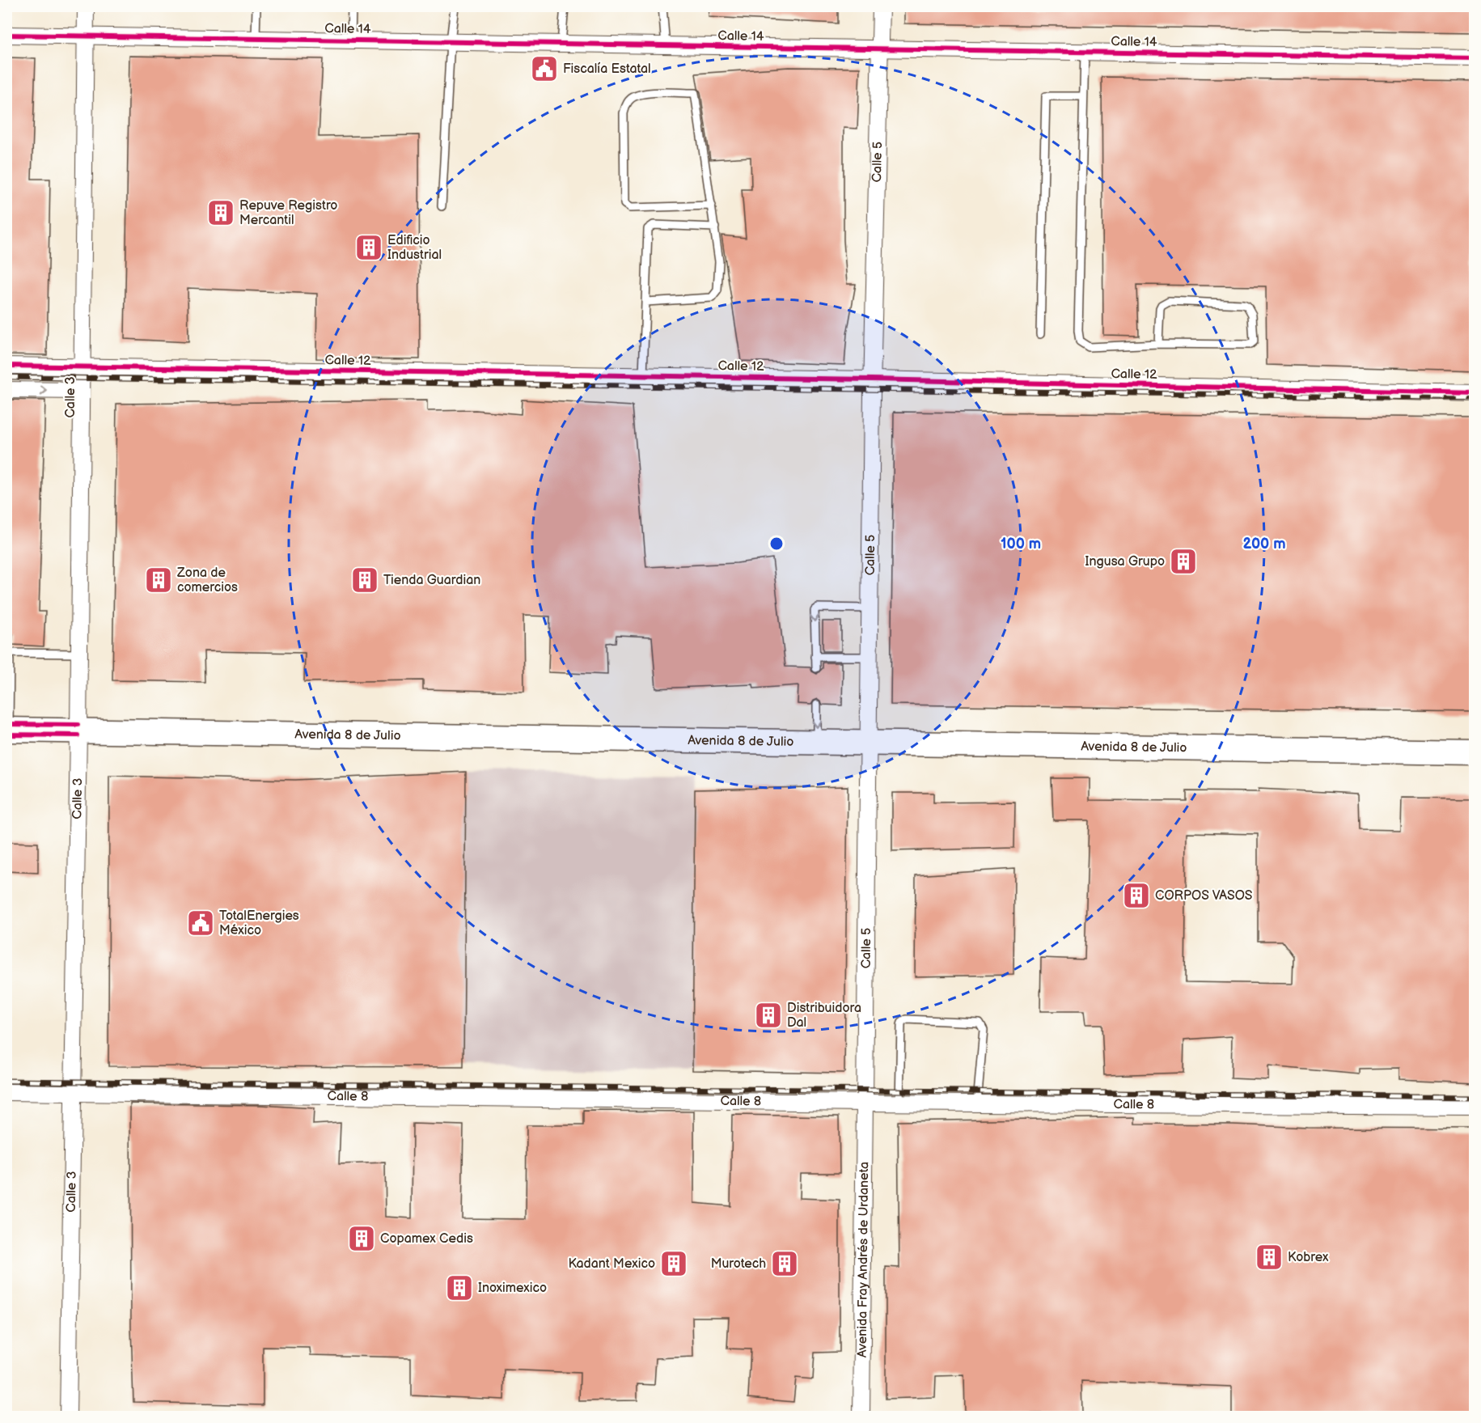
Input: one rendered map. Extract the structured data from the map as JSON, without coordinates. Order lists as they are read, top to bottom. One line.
{"streets":{"main road":["Avenida 8 de Julio"],"street":["Calle 14","Calle 5","Calle 12","Calle 3","Calle 8","Avenida Fray Andrés de Urdaneta"]},"crossings":[["Calle 14","Calle 5"],["Calle 14","Calle 3"],["Calle 5","Calle 12"],["Calle 5","Avenida 8 de Julio"],["Calle 5","Calle 8"],["Calle 5","Avenida Fray Andrés de Urdaneta"],["Calle 12","Calle 3"],["Calle 3","Avenida 8 de Julio"],["Calle 3","Calle 8"],["Calle 8","Avenida Fray Andrés de Urdaneta"]],"places":{"public building":["Fiscalía Estatal","TotalEnergies México"],"building":["Repuve Registro Mercantil","Edificio Industrial","Ingusa Grupo","Zona de comercios","Tienda Guardian","CORPOS VASOS","Distribuidora Dal","Copamex Cedis","Kobrex","Kadant Mexico","Murotech","Inoximexico"]},"rings":["100 m","200 m"]}
